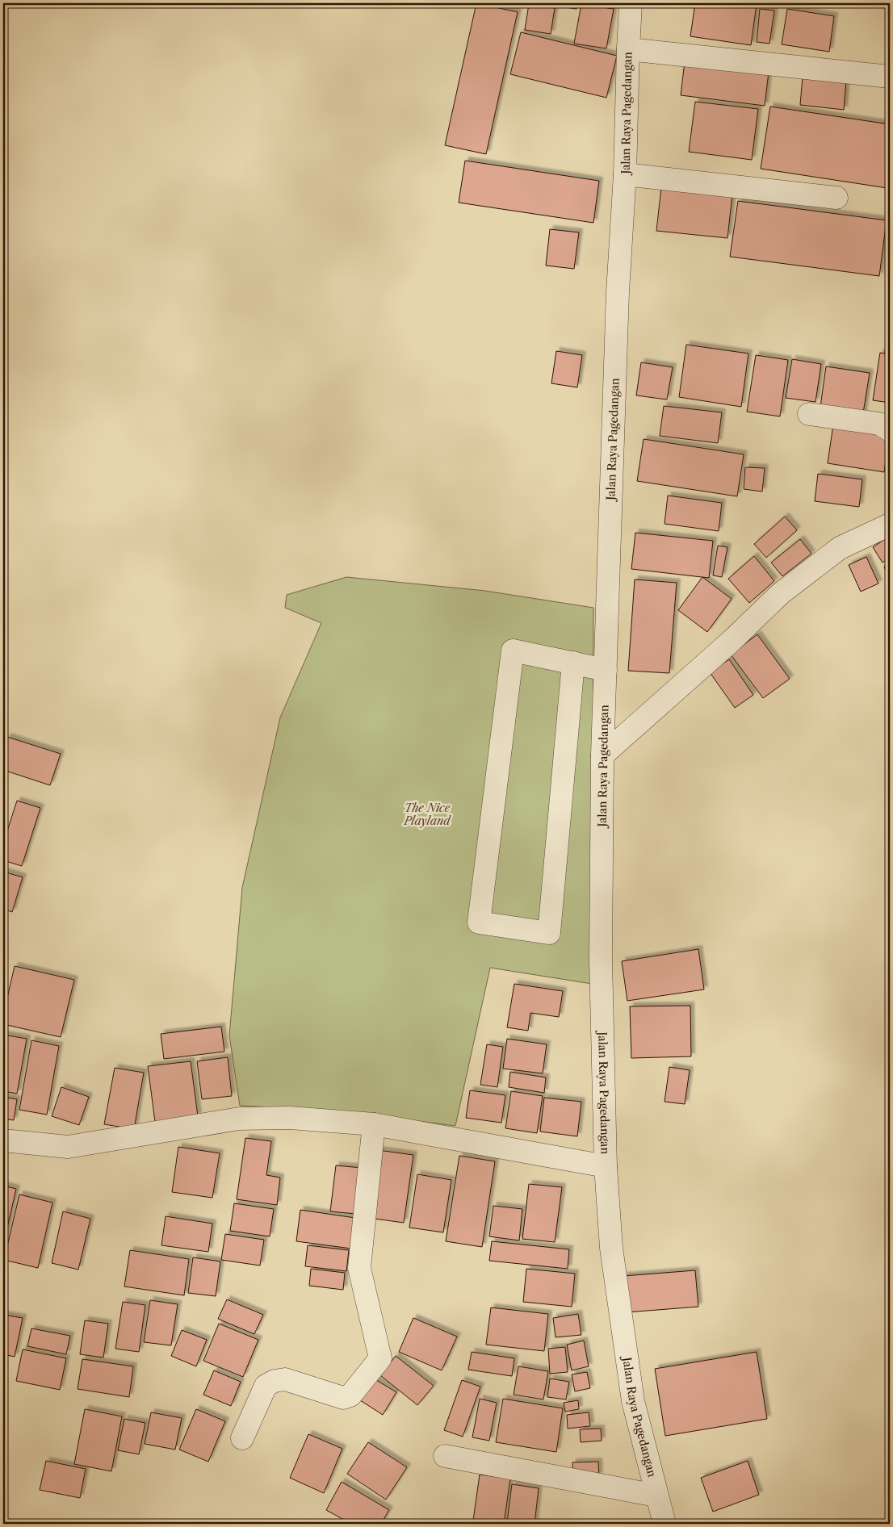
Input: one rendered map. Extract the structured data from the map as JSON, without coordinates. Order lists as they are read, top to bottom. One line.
{"streets":{"street":["Jalan Raya Pagedangan"]},"parks":["The Nice Playland"]}
